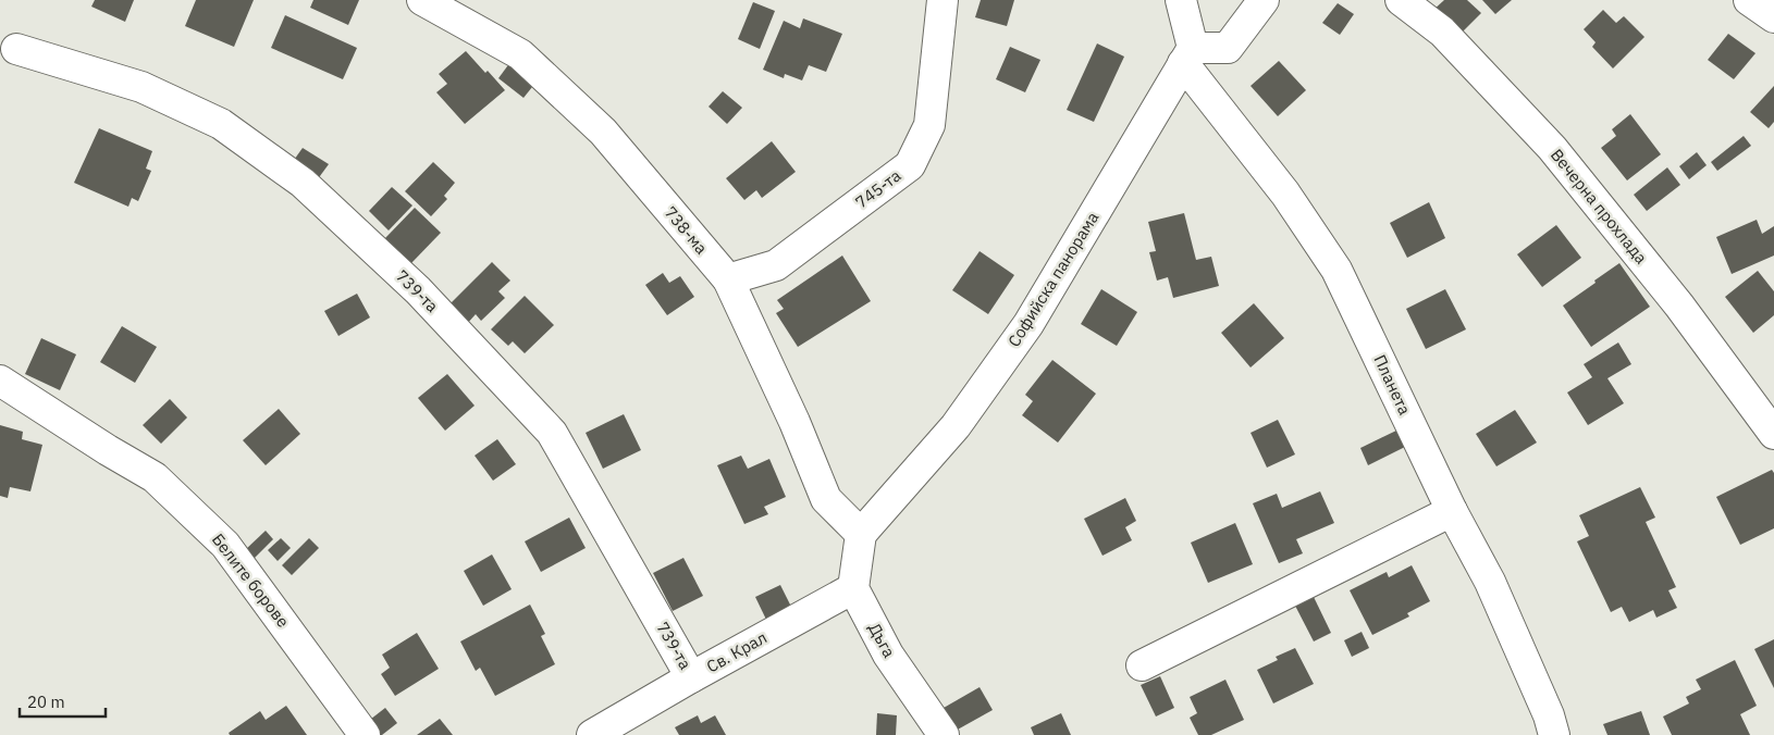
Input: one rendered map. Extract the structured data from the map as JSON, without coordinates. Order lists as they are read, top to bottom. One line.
{"streets":{"street":["745-та","Вечерна прохлада","738-ма","Софийска панорама","739-та","Планета","Белите борове","Дъга","Св. Крал"]},"crossings":[["745-та","738-ма"],["738-ма","Софийска панорама"],["Софийска панорама","Планета"],["739-та","Св. Крал"],["Дъга","Св. Крал"]],"scale_bar":"20 m"}
